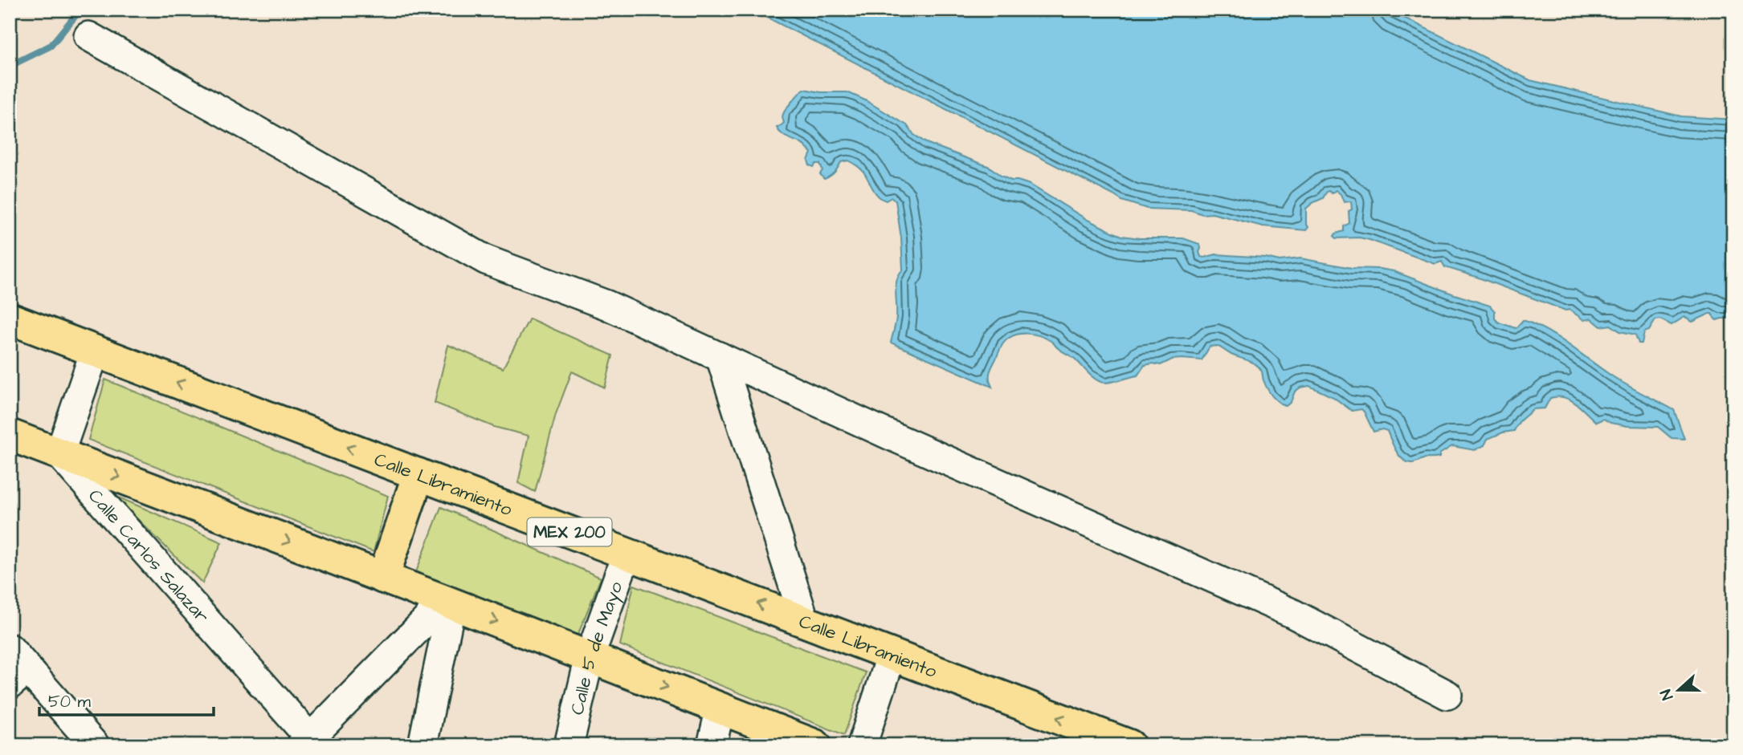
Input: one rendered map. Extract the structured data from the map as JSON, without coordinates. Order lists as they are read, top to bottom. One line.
{"streets":{"highway":["Calle Libramiento","MEX 200"],"street":["Calle Carlos Salazar","Calle 5 de Mayo"]},"crossings":[["Calle Libramiento","Calle 5 de Mayo"]],"scale_bar":"50 m","north":"left"}
